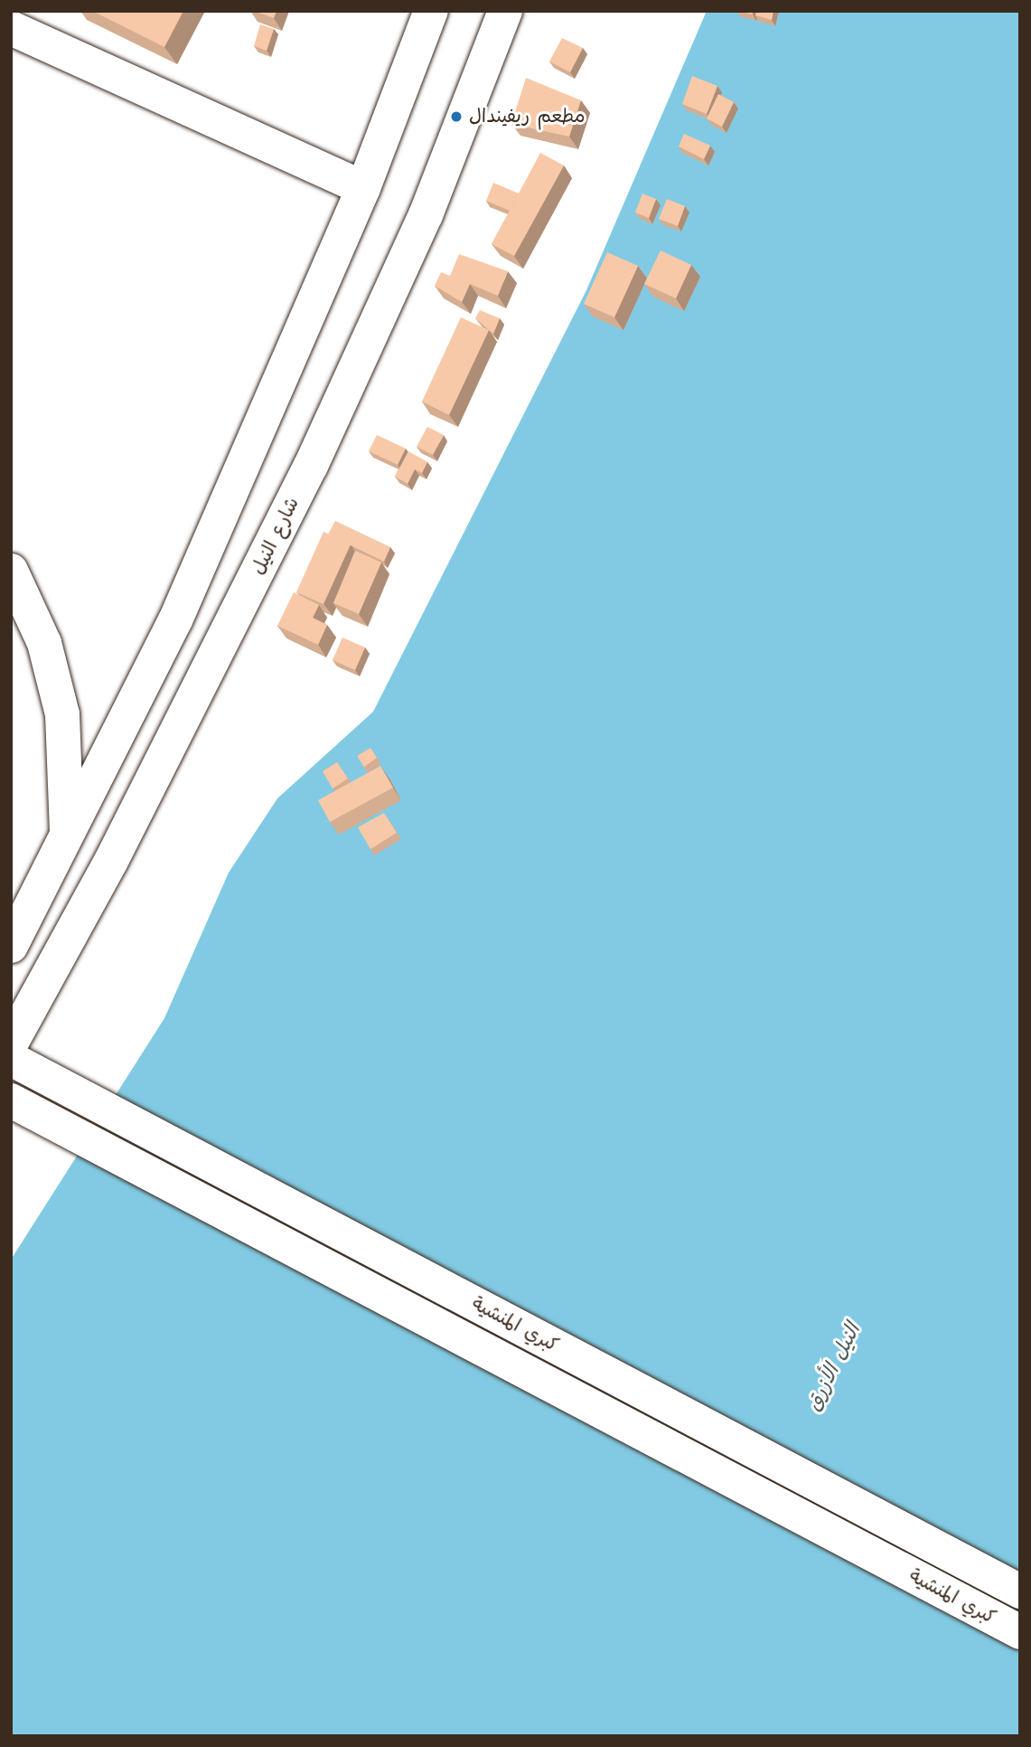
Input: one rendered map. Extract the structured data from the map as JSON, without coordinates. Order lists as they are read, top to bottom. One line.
{"streets":{"main road":["شارع النيل","كبري المنشية"]},"water":["النيل الأزرق"],"places":["مطعم ريفيندال"]}
